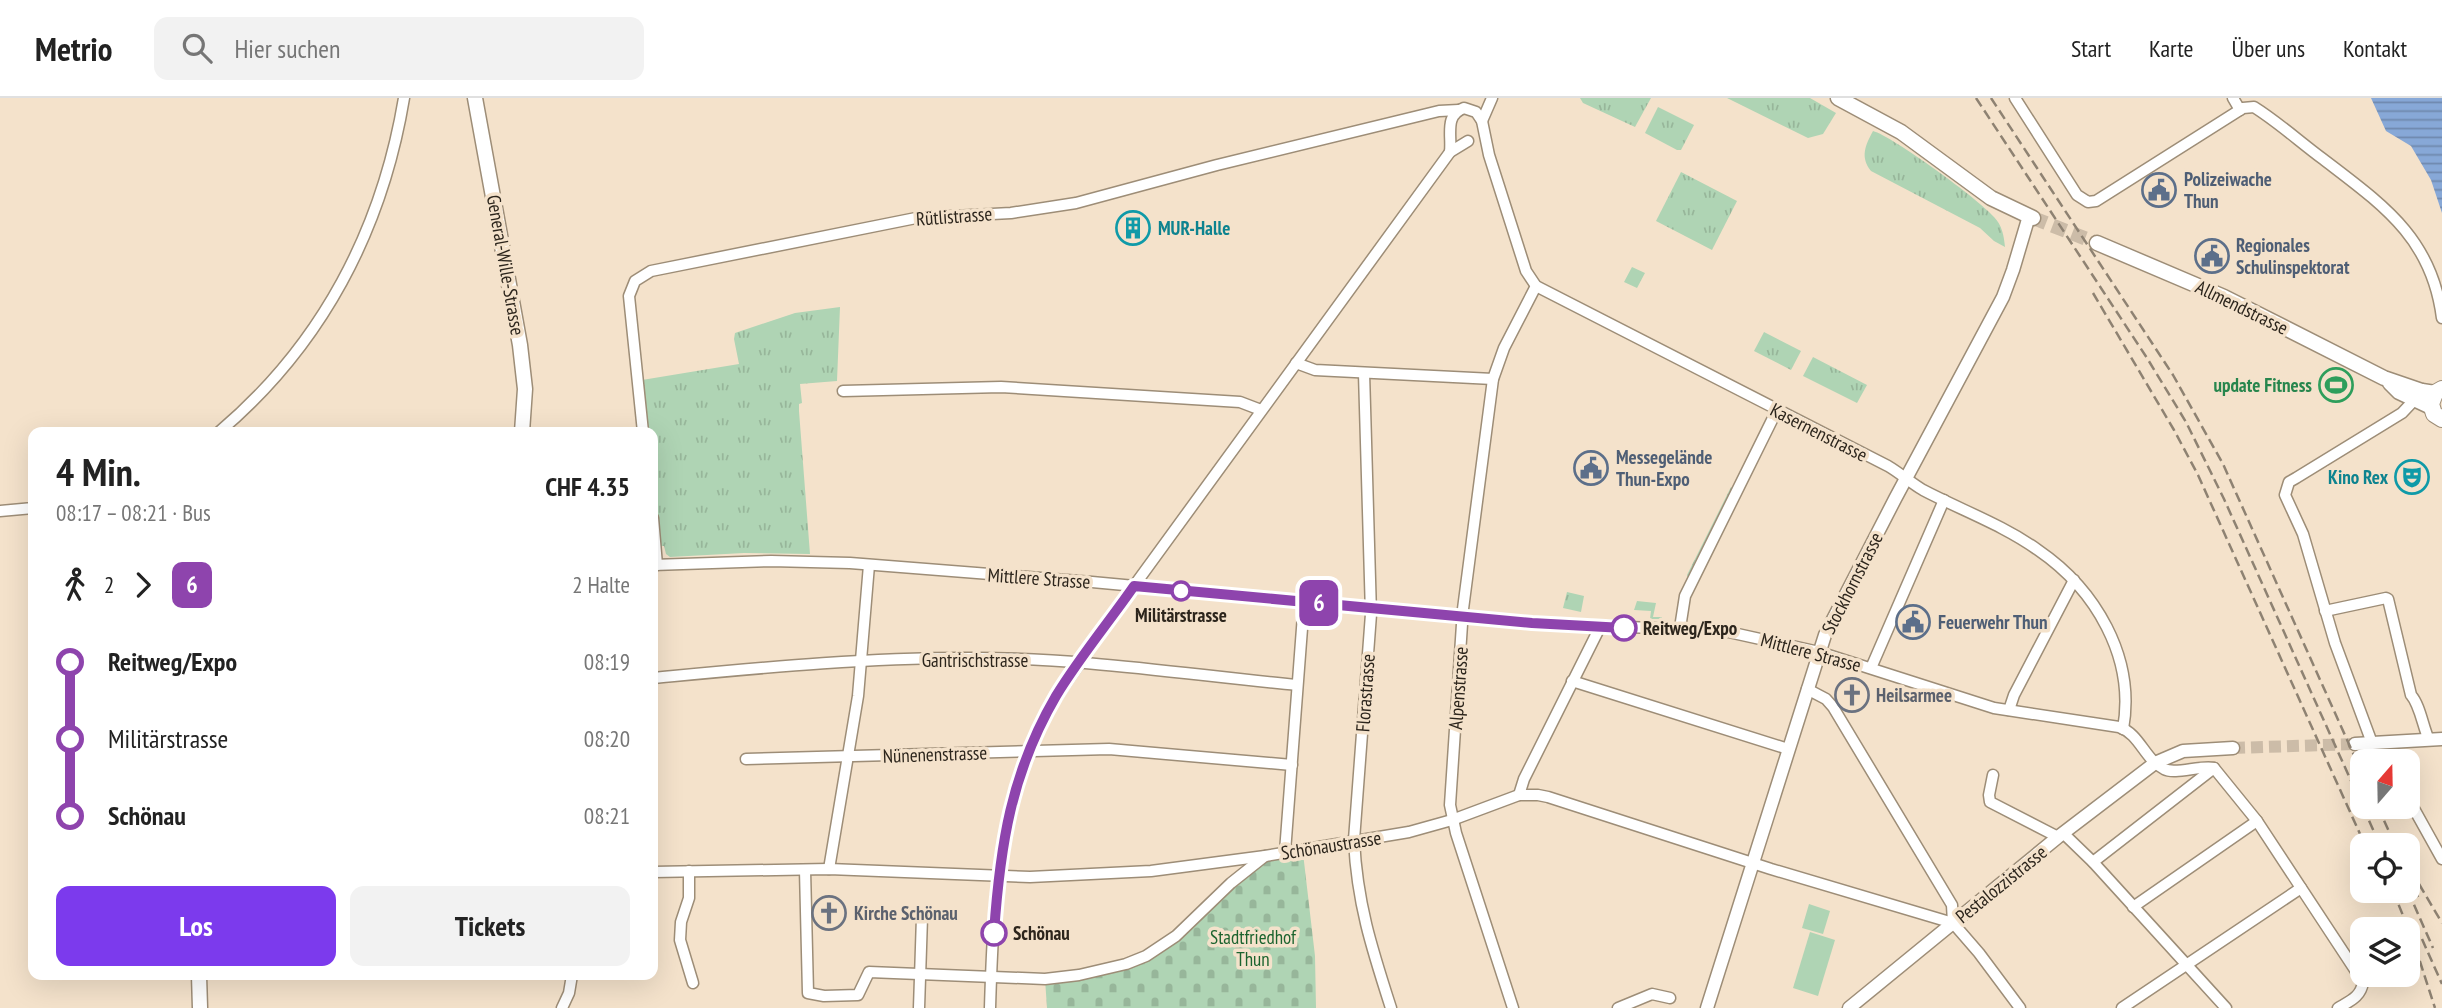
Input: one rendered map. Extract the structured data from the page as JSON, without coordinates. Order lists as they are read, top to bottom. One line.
{"streets":{"main road":["General-Wille-Strasse","Allmendstrasse"],"street":["Rütlistrasse","Kasernenstrasse","Mittlere Strasse","Stockhornstrasse","Gantrischstrasse","Alpenstrasse","Florastrasse","Nünenenstrasse","Schönaustrasse","Pestalozzistrasse"]},"crossings":[["Kasernenstrasse","Mittlere Strasse"],["Kasernenstrasse","Stockhornstrasse"],["Kasernenstrasse","Alpenstrasse"],["Mittlere Strasse","Stockhornstrasse"],["Mittlere Strasse","Alpenstrasse"],["Mittlere Strasse","Florastrasse"],["Alpenstrasse","Schönaustrasse"],["Florastrasse","Schönaustrasse"]],"parks":["Stadtfriedhof Thun"],"places":{"public building":["Polizeiwache Thun","Regionales Schulinspektorat","Messegelände Thun-Expo","Feuerwehr Thun"],"building":["MUR-Halle"],"sports":["update Fitness"],"theatre":["Kino Rex"],"other":["Militärstrasse","Reitweg/Expo","Schönau"],"church":["Heilsarmee","Kirche Schönau"]},"lines":["bus line 6"],"north":"top","page":{"header":"Metrio","search":"Hier suchen","nav":["Start","Karte","Über uns","Kontakt"],"on_map":"6","heading":["4 Min.","08:17 – 08:21 · Bus","CHF 4.35"],"legs":["2","6","2 Halte"],"list":[{"name":"Reitweg/Expo","value":"08:19"},{"name":"Militärstrasse","value":"08:20"},{"name":"Schönau","value":"08:21"}],"buttons":["Los","Tickets"]}}
